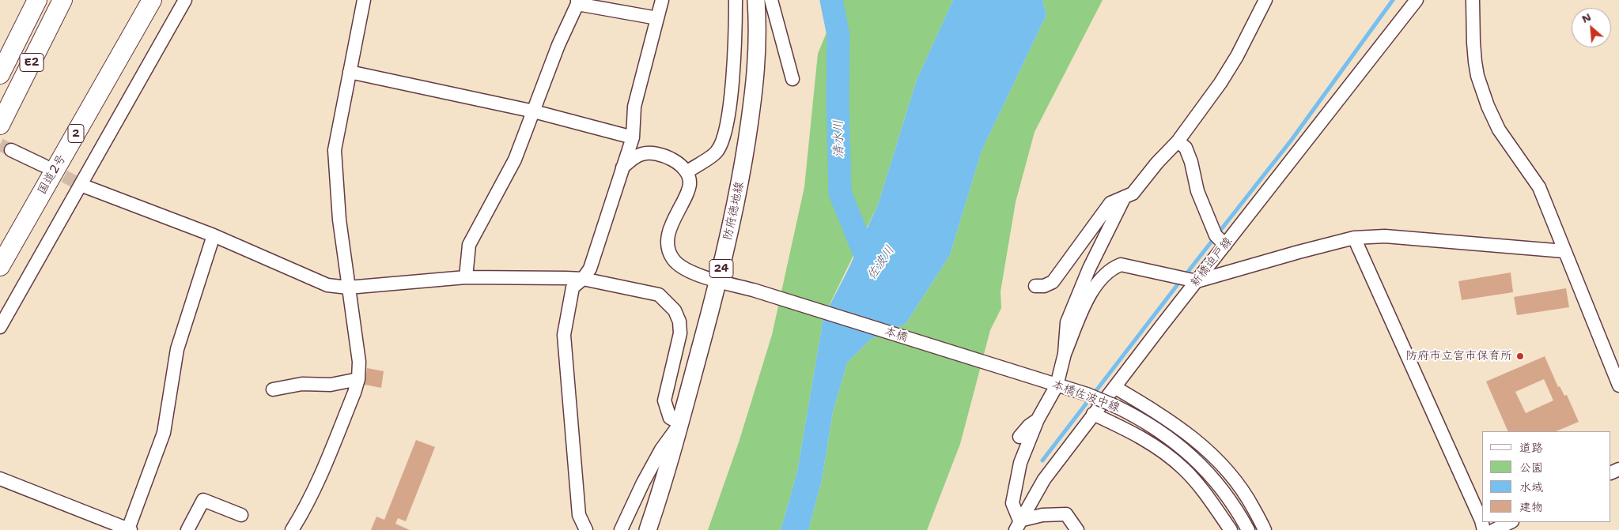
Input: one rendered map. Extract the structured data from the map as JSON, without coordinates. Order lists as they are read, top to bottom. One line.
{"streets":{"highway":["E2","2","国道2号"],"main road":["防府徳地線","24"],"street":["新橋迫戸線","本橋","本橋佐波中線"]},"crossings":[["防府徳地線","本橋"],["本橋","本橋佐波中線"]],"water":["清水川","佐波川"],"places":["防府市立宮市保育所"],"legend":["道路","公園","水域","建物"],"north":"top left"}
